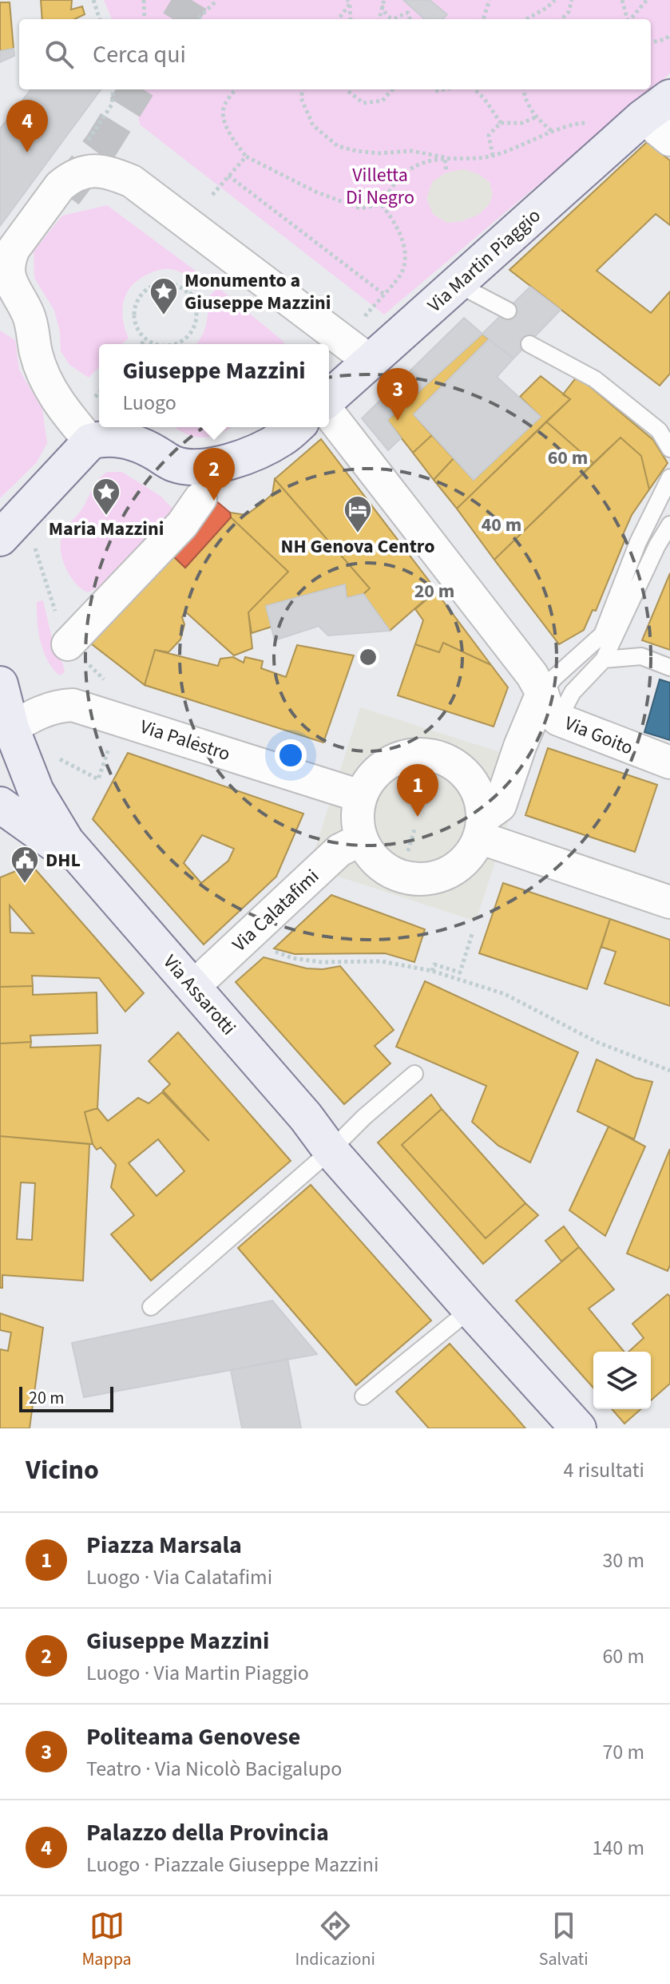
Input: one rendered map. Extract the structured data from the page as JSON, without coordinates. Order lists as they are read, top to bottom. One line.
{"streets":{"main road":["Via Martin Piaggio","Via Assarotti"],"street":["Via Goito","Via Palestro","Via Calatafimi"]},"crossings":[["Via Palestro","Via Calatafimi"],["Via Calatafimi","Via Assarotti"]],"parks":["Villetta Di Negro"],"places":{"place":["Monumento a Giuseppe Mazzini","Maria Mazzini"],"hotel":["NH Genova Centro"],"public building":["DHL"]},"scale_bar":"20 m","page":{"search":"Cerca qui","pins":["4","3","2","1"],"popup":["Giuseppe Mazzini","Luogo"],"scale":"20 m","heading":["Vicino","4 risultati"],"list":[{"mark":"1","name":"Piazza Marsala","note":"Luogo · Via Calatafimi","value":"30 m"},{"mark":"2","name":"Giuseppe Mazzini","note":"Luogo · Via Martin Piaggio","value":"60 m"},{"mark":"3","name":"Politeama Genovese","note":"Teatro · Via Nicolò Bacigalupo","value":"70 m"},{"mark":"4","name":"Palazzo della Provincia","note":"Luogo · Piazzale Giuseppe Mazzini","value":"140 m"}],"nav":["Mappa","Indicazioni","Salvati"]},"rings":["60 m","40 m","20 m"]}
